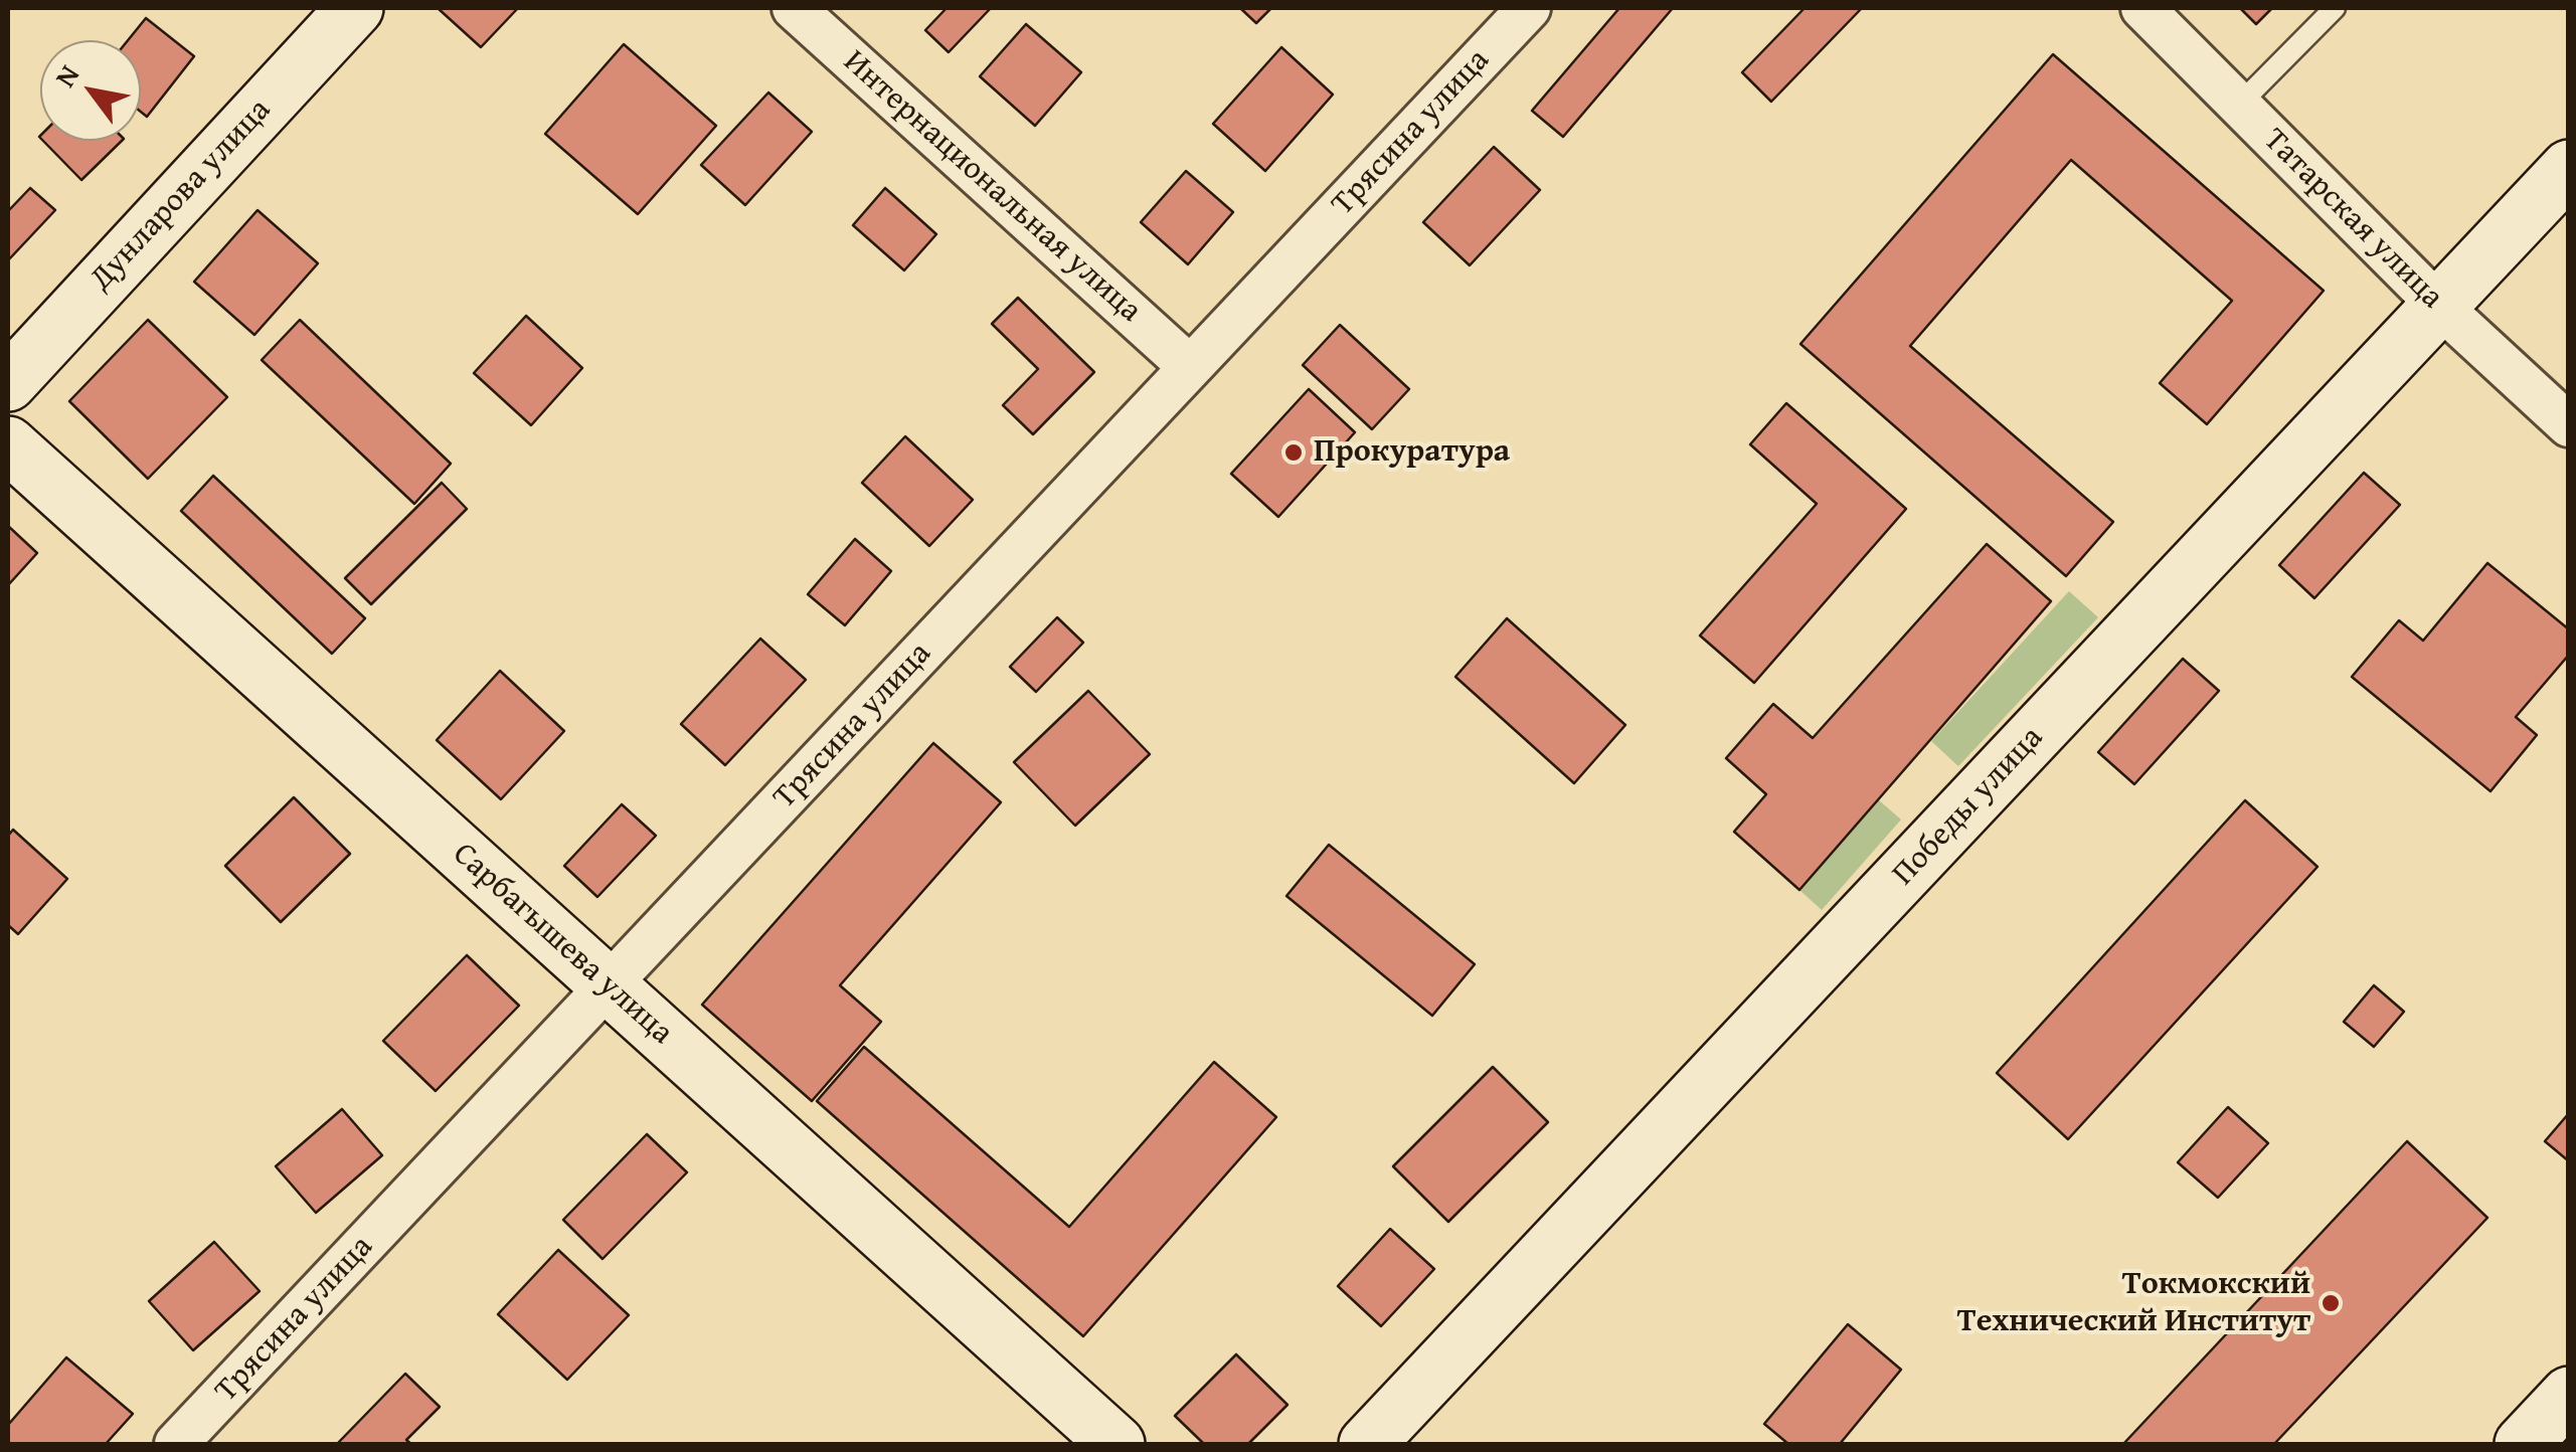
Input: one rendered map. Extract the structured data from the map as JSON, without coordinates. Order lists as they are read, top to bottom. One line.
{"streets":{"main road":["Дунларова улица","Победы улица","Сарбагышева улица"],"street":["Трясина улица","Интернациональная улица","Татарская улица"]},"crossings":[["Трясина улица","Интернациональная улица"],["Трясина улица","Сарбагышева улица"],["Татарская улица","Победы улица"]],"places":["Прокуратура","Токмокский Технический Институт"],"north":"top left"}
